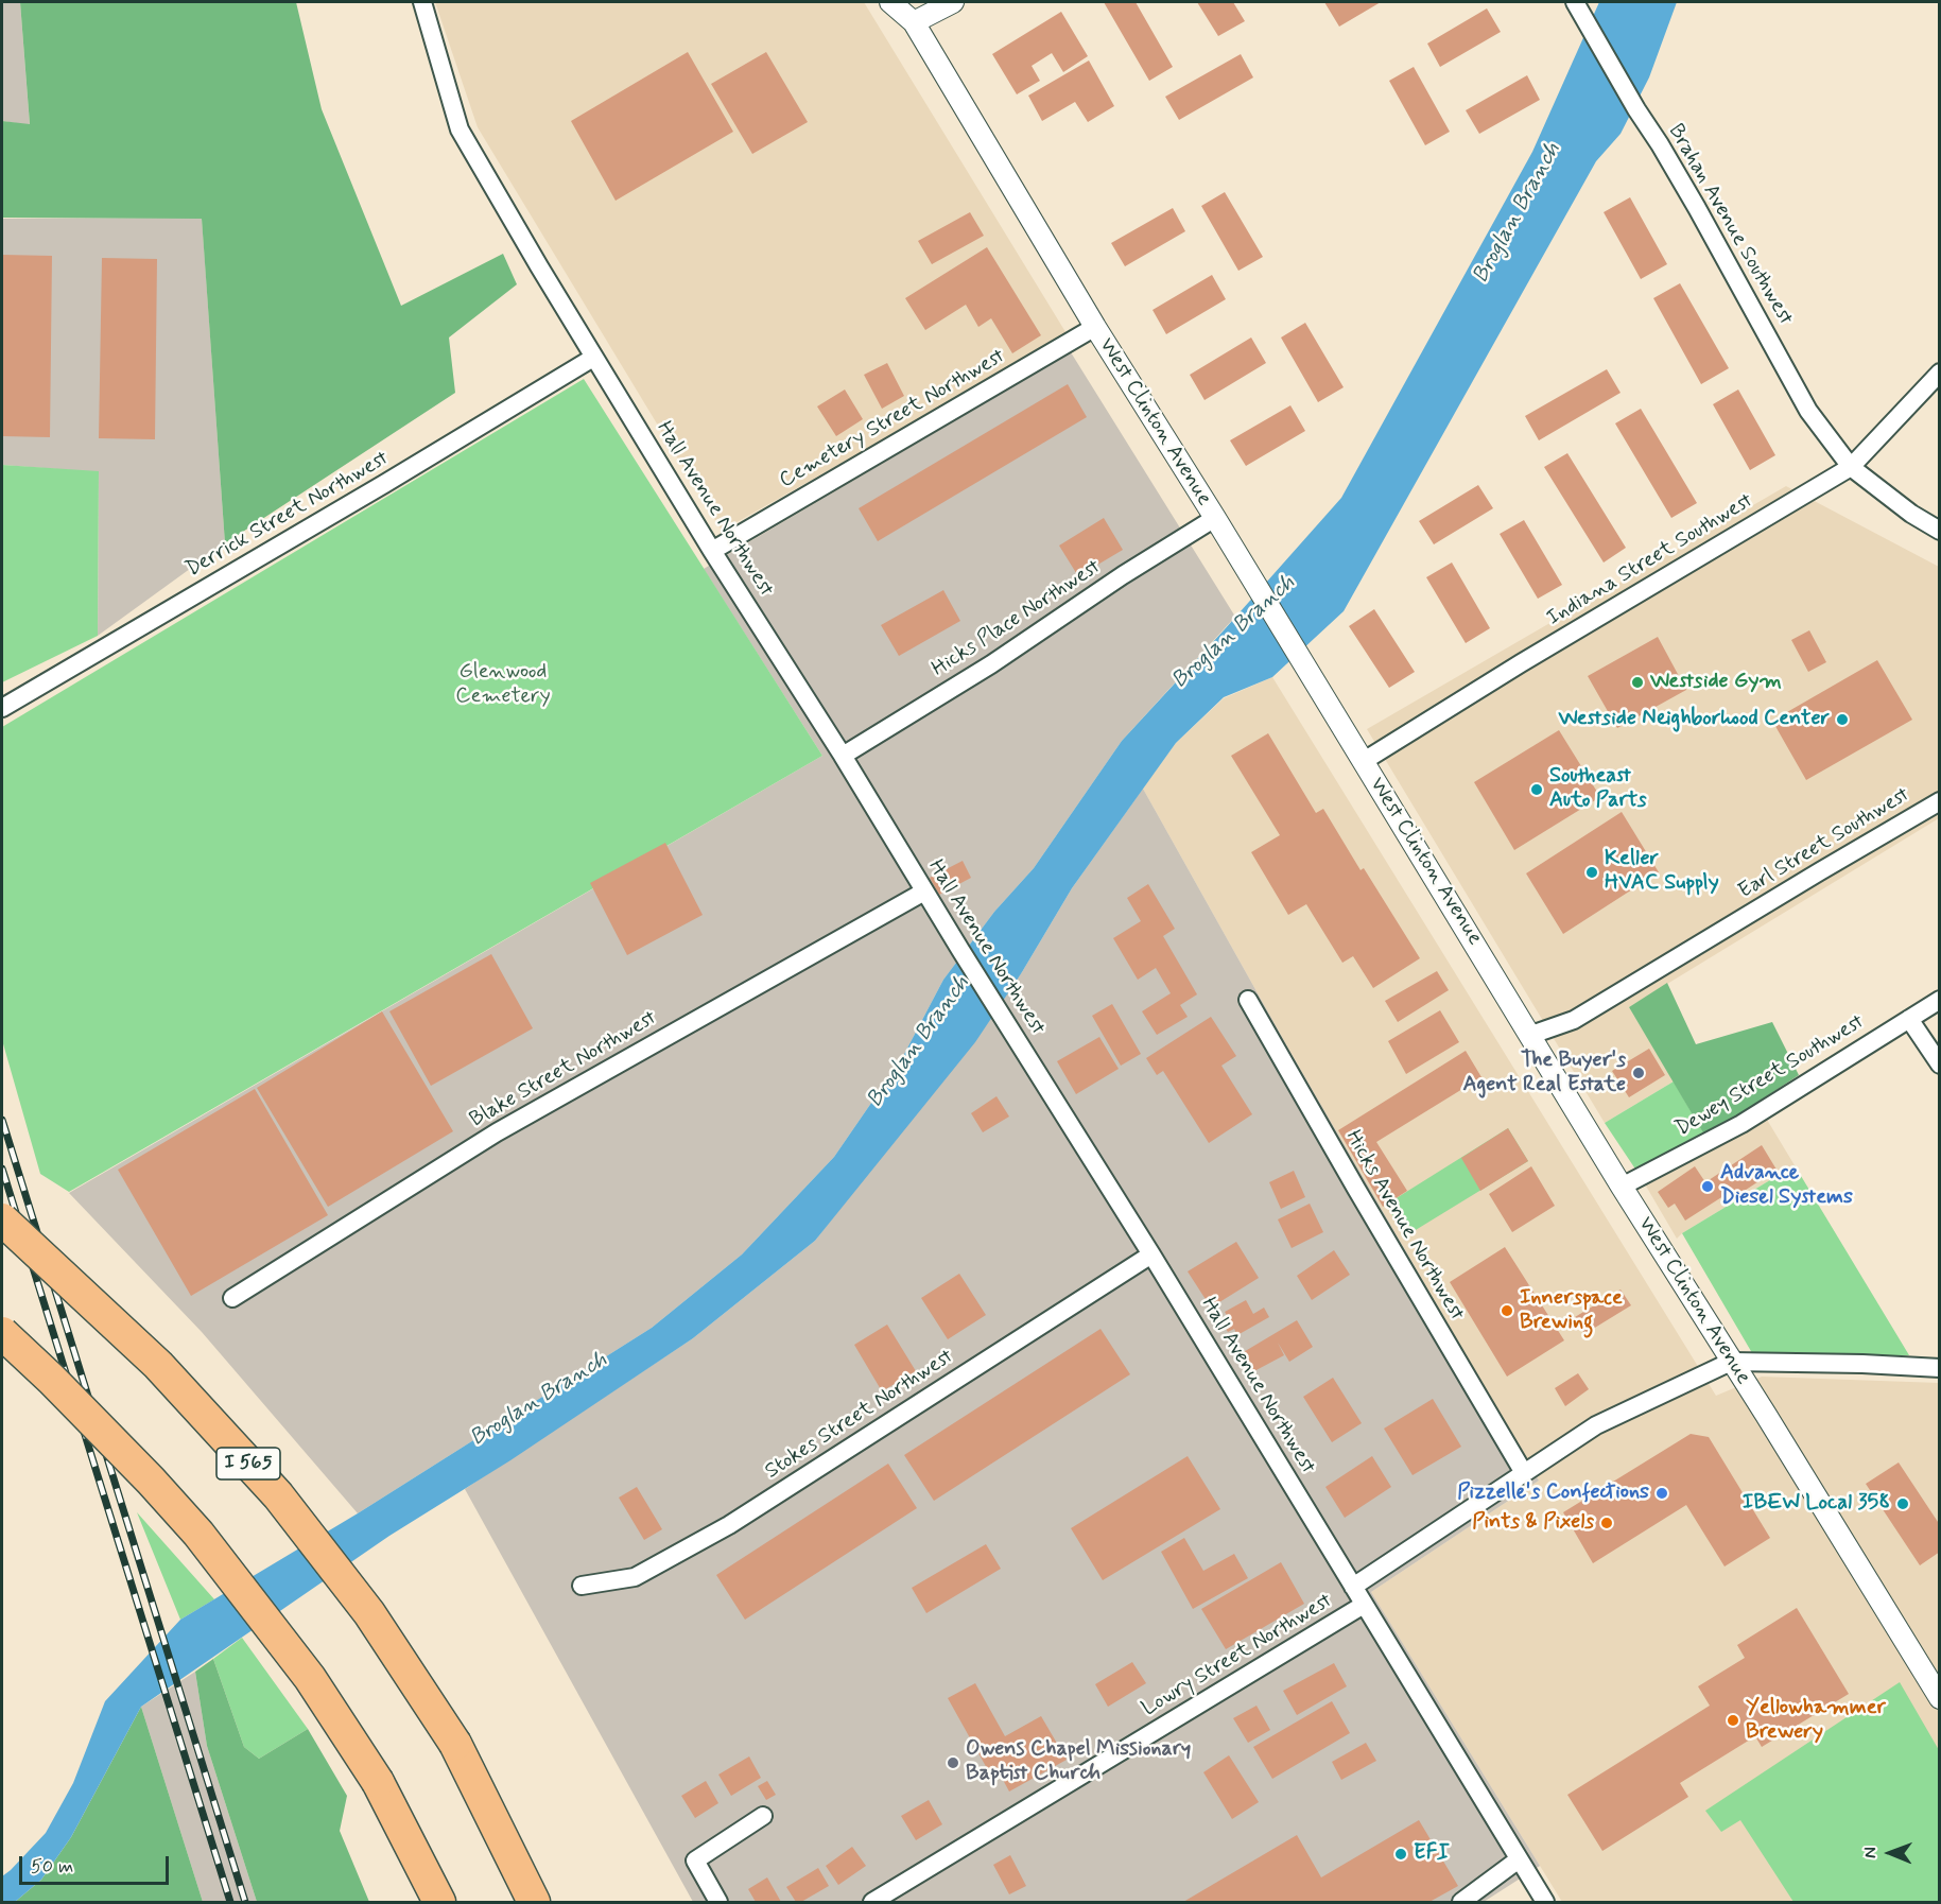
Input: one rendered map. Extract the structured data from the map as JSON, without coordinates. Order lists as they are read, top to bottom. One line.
{"streets":{"highway":["I 565"],"street":["Brahan Avenue Southwest","Cemetery Street Northwest","West Clinton Avenue","Hall Avenue Northwest","Derrick Street Northwest","Indiana Street Southwest","Hicks Place Northwest","Earl Street Southwest","Blake Street Northwest","Dewey Street Southwest","Hicks Avenue Northwest","Stokes Street Northwest","Lowry Street Northwest"]},"crossings":[["Brahan Avenue Southwest","Indiana Street Southwest"],["Cemetery Street Northwest","West Clinton Avenue"],["Cemetery Street Northwest","Hall Avenue Northwest"],["West Clinton Avenue","Indiana Street Southwest"],["West Clinton Avenue","Hicks Place Northwest"],["West Clinton Avenue","Earl Street Southwest"],["West Clinton Avenue","Dewey Street Southwest"],["West Clinton Avenue","Lowry Street Northwest"],["Hall Avenue Northwest","Derrick Street Northwest"],["Hall Avenue Northwest","Hicks Place Northwest"],["Hall Avenue Northwest","Blake Street Northwest"],["Hall Avenue Northwest","Stokes Street Northwest"],["Hall Avenue Northwest","Lowry Street Northwest"],["Hicks Avenue Northwest","Lowry Street Northwest"]],"water":["Broglan Branch"],"parks":["Glenwood Cemetery"],"places":["Westside Gym","Westside Neighborhood Center","Southeast Auto Parts","Keller HVAC Supply","The Buyer's Agent Real Estate","Advance Diesel Systems","Innerspace Brewing","Pizzelle's Confections","IBEW Local 358","Pints & Pixels","Yellowhammer Brewery","Owens Chapel Missionary Baptist Church","EFI"],"scale_bar":"50 m","north":"left"}
